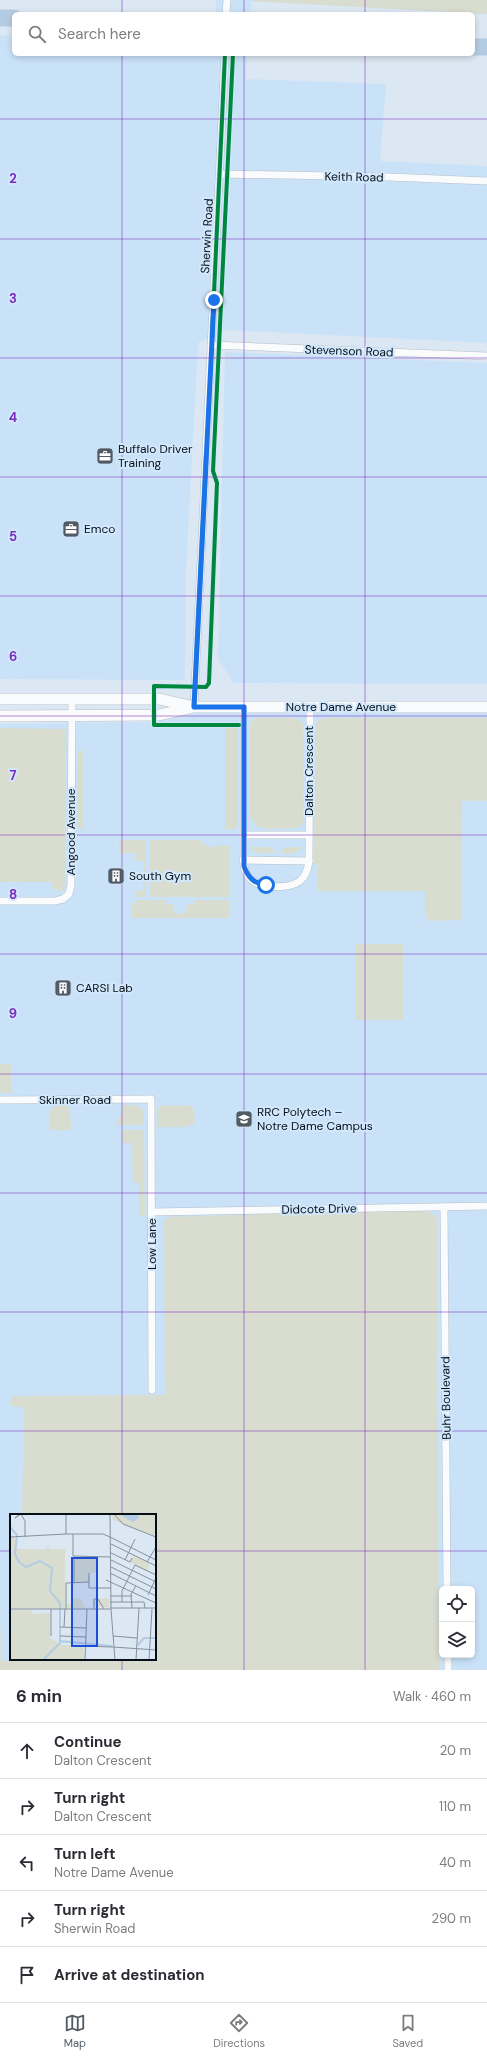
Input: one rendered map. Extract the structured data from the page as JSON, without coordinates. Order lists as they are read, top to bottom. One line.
{"streets":{"street":["Keith Road","Sherwin Road","Stevenson Road","Notre Dame Avenue","Dalton Crescent","Angood Avenue","Skinner Road","Didcote Drive","Low Lane","Buhr Boulevard"]},"crossings":[["Keith Road","Sherwin Road"],["Sherwin Road","Stevenson Road"],["Sherwin Road","Notre Dame Avenue"],["Notre Dame Avenue","Dalton Crescent"],["Notre Dame Avenue","Angood Avenue"],["Skinner Road","Low Lane"],["Didcote Drive","Low Lane"],["Didcote Drive","Buhr Boulevard"]],"places":{"office":["Buffalo Driver Training","Emco"],"building":["South Gym","CARSI Lab"],"school or university":["RRC Polytech – Notre Dame Campus"]},"page":{"search":"Search here","heading":["6 min","Walk · 460 m"],"list":[["Continue","Dalton Crescent","20 m"],["Turn right","Dalton Crescent","110 m"],["Turn left","Notre Dame Avenue","40 m"],["Turn right","Sherwin Road","290 m"],"Arrive at destination"],"nav":["Map","Directions","Saved"]},"grid":{"rows":["2","3","4","5","6","7","8","9"]}}
